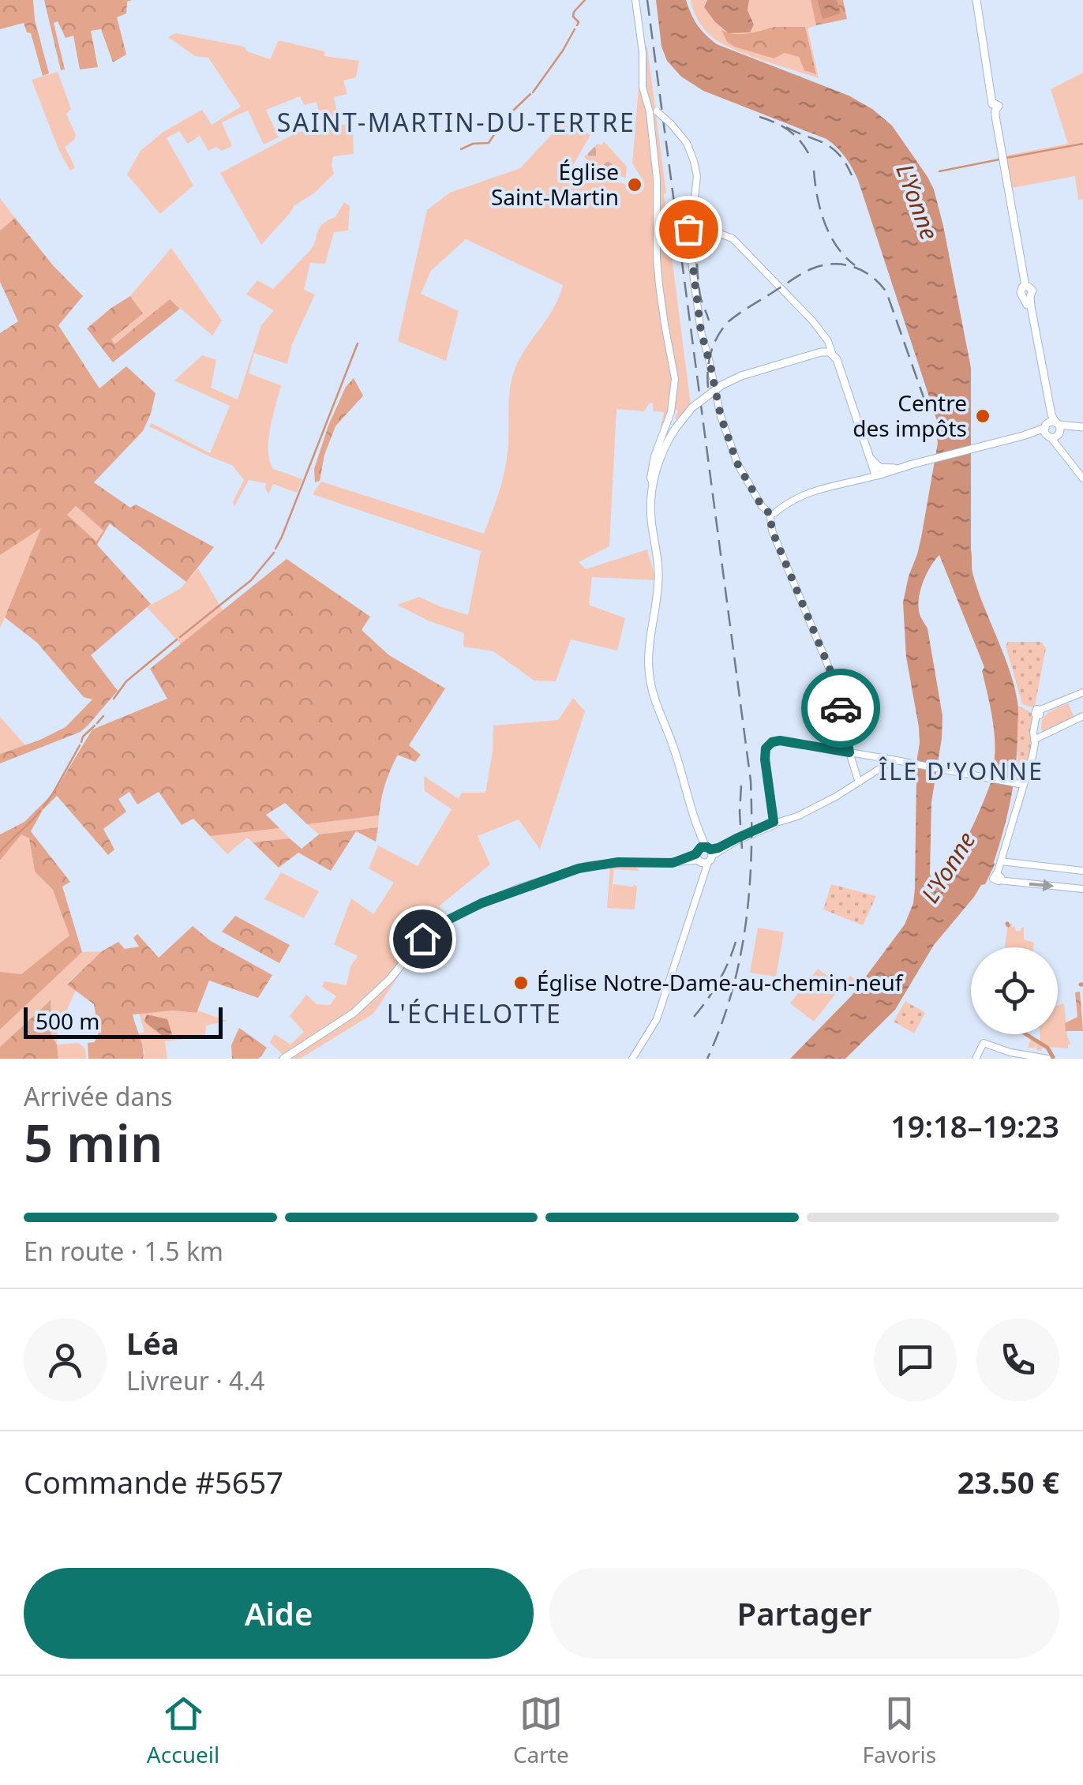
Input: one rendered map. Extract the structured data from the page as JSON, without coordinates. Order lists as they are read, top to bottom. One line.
{"districts":["SAINT-MARTIN-DU-TERTRE","ÎLE D'YONNE","L'ÉCHELOTTE"],"water":["L'Yonne"],"places":["Église Saint-Martin","Centre des impôts","Église Notre-Dame-au-chemin-neuf"],"scale_bar":"500 m","page":{"scale":"500 m","heading":["5 min","Arrivée dans","19:18–19:23"],"panel":["Léa","Livreur · 4.4","Commande #5657","23.50 €"],"bar":"En route · 1.5 km","buttons":["Aide","Partager"],"tabs":["Accueil","Carte","Favoris"]}}
